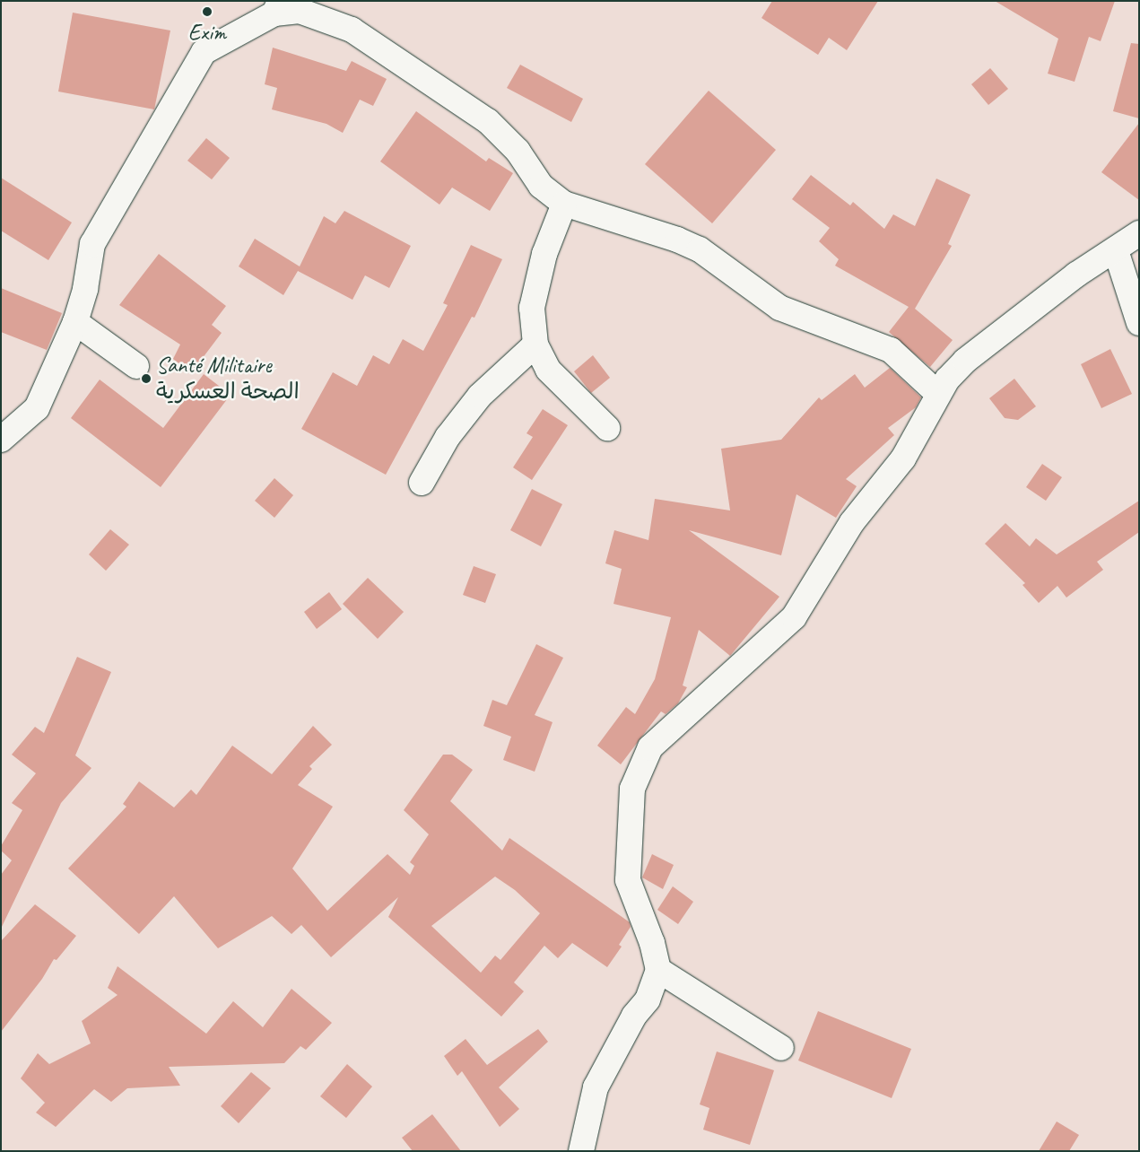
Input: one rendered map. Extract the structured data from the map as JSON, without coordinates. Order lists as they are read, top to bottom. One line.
{"places":["Exim","Santé Militaire الصحة العسكرية"]}
